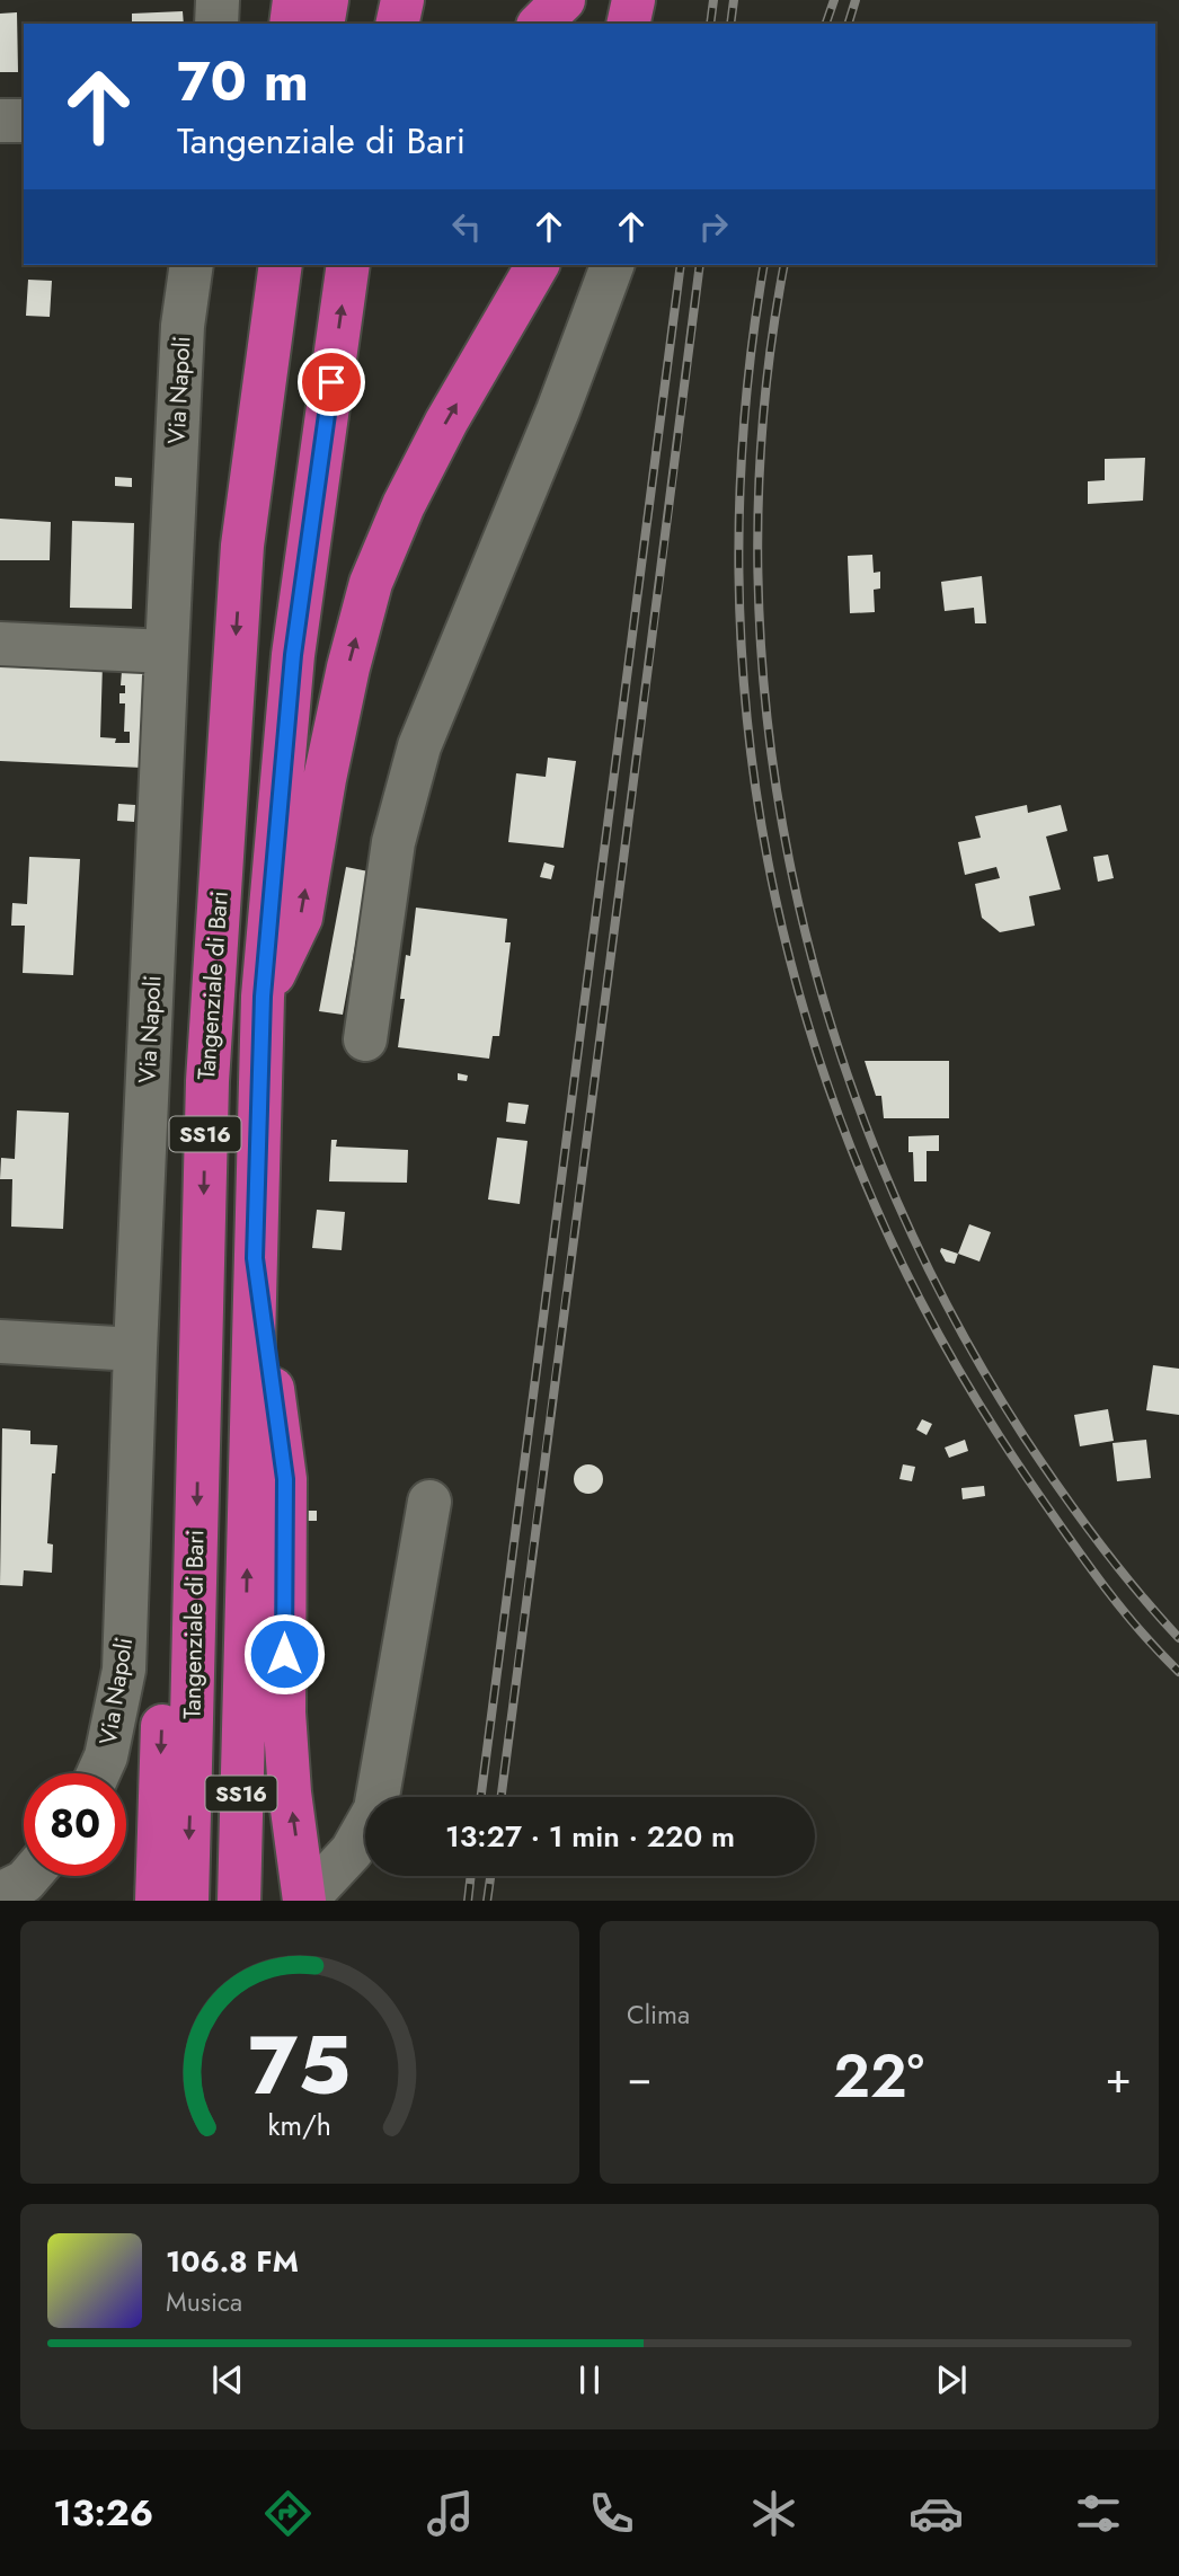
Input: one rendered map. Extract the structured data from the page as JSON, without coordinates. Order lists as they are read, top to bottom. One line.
{"streets":{"highway":["Tangenziale di Bari","SS16"],"street":["Via Napoli"]},"page":{"turn":["70 m","Tangenziale di Bari"],"limit":"80","trip":"13:27 · 1 min · 220 m","tile":"Clima","heat":["−","22°","+"],"song":["106.8 FM","Musica"],"tabs":"13:26","gauge":["75","km/h"]}}
